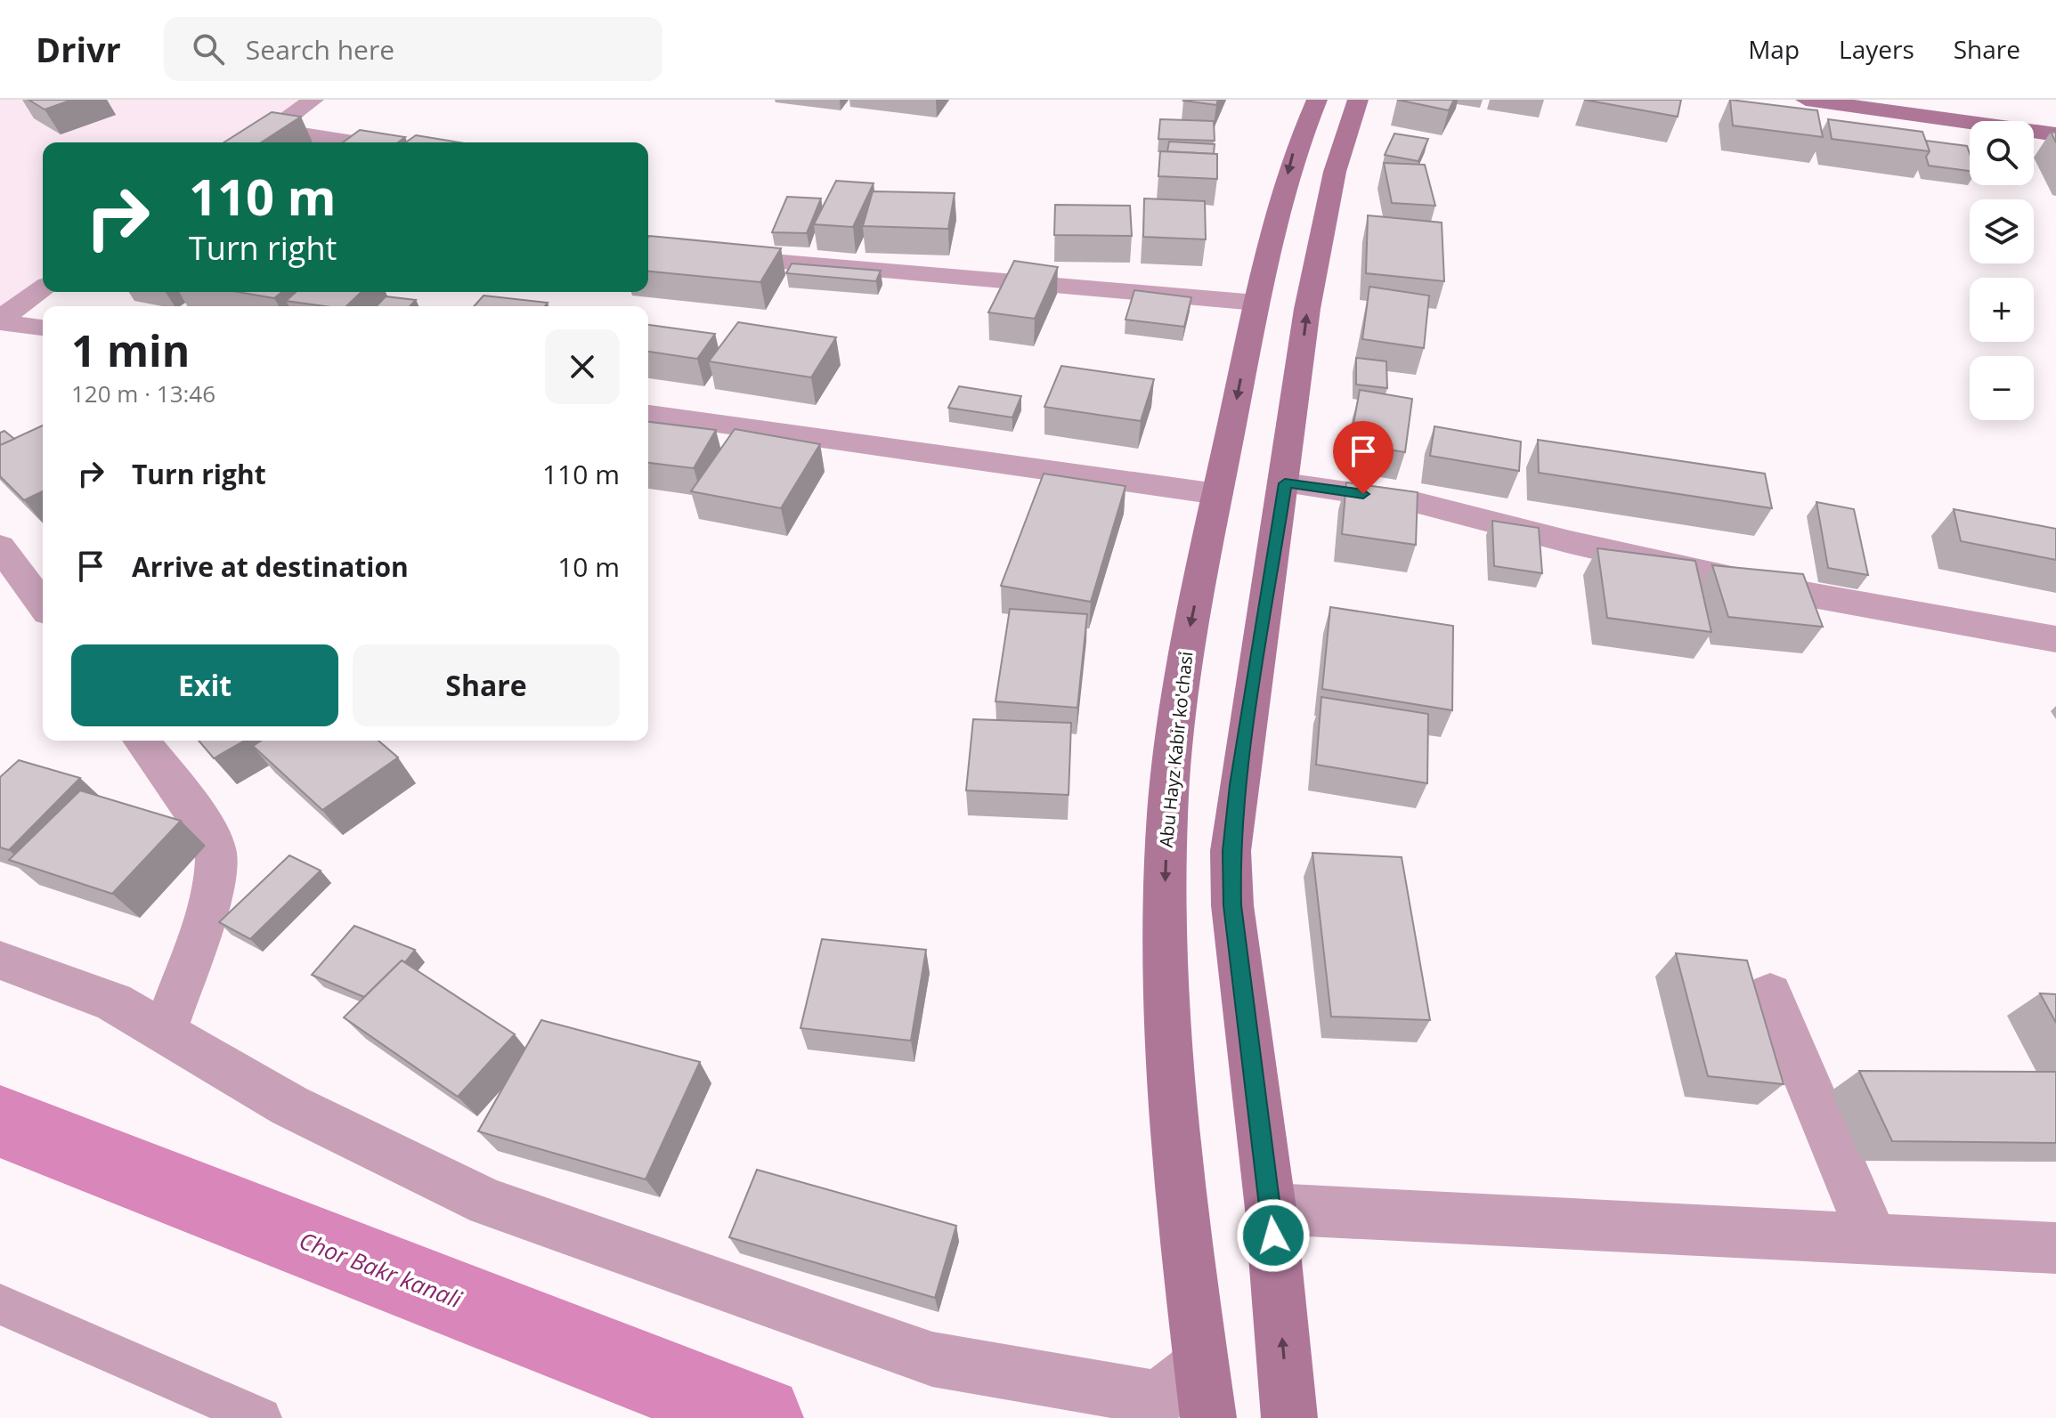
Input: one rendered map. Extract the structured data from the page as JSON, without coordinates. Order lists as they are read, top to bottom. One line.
{"streets":{"main road":["Abu Hayz Kabir ko'chasi"]},"water":["Chor Bakr kanali"],"page":{"header":"Drivr","search":"Search here","nav":["Map","Layers","Share"],"map_buttons":["+","−"],"turn":["110 m","Turn right"],"heading":["1 min","120 m · 13:46"],"list":[{"name":"Turn right","value":"110 m"},{"name":"Arrive at destination","value":"10 m"}],"buttons":["Exit","Share"]}}
